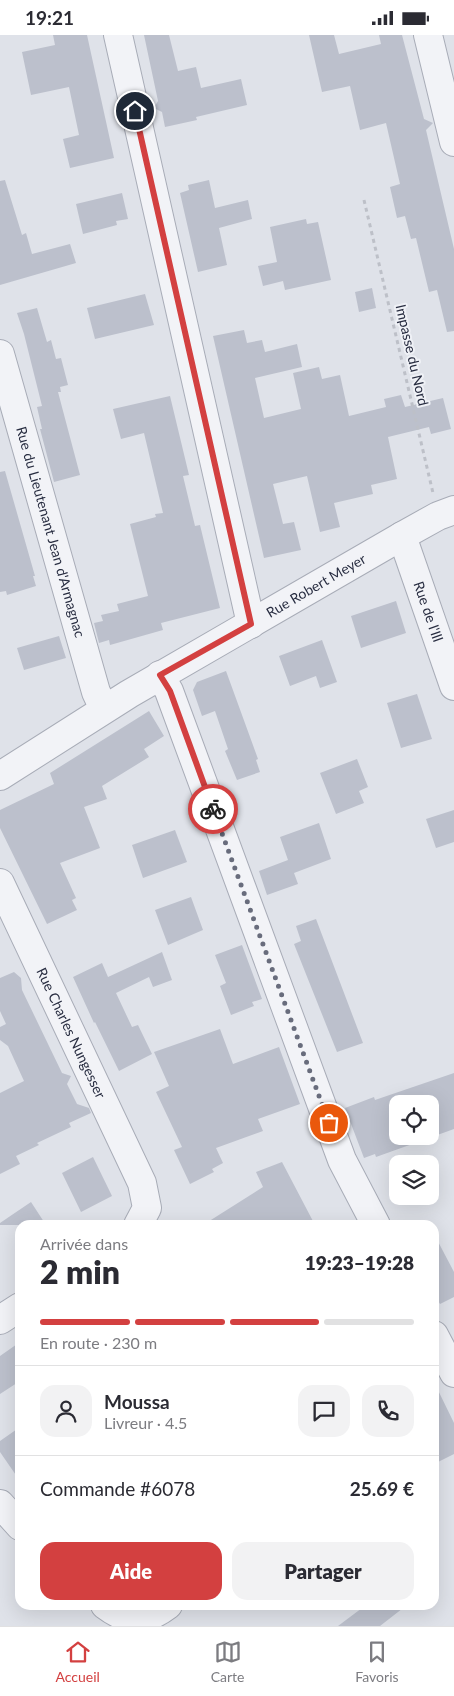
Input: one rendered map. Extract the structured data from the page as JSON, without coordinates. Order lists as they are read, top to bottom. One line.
{"streets":{"street":["Rue du Lieutenant Jean d'Armagnac","Rue Robert Meyer","Rue de l'Ill","Rue Charles Nungesser"],"path":["Impasse du Nord"]},"crossings":[["Impasse du Nord","Rue Robert Meyer"],["Rue du Lieutenant Jean d'Armagnac","Rue Robert Meyer"],["Rue Robert Meyer","Rue de l'Ill"]],"page":{"status":"19:21","heading":["2 min","Arrivée dans","19:23–19:28"],"panel":["Moussa","Livreur · 4.5","Commande #6078","25.69 €"],"bar":"En route · 230 m","buttons":["Aide","Partager"],"tabs":["Accueil","Carte","Favoris"]}}
